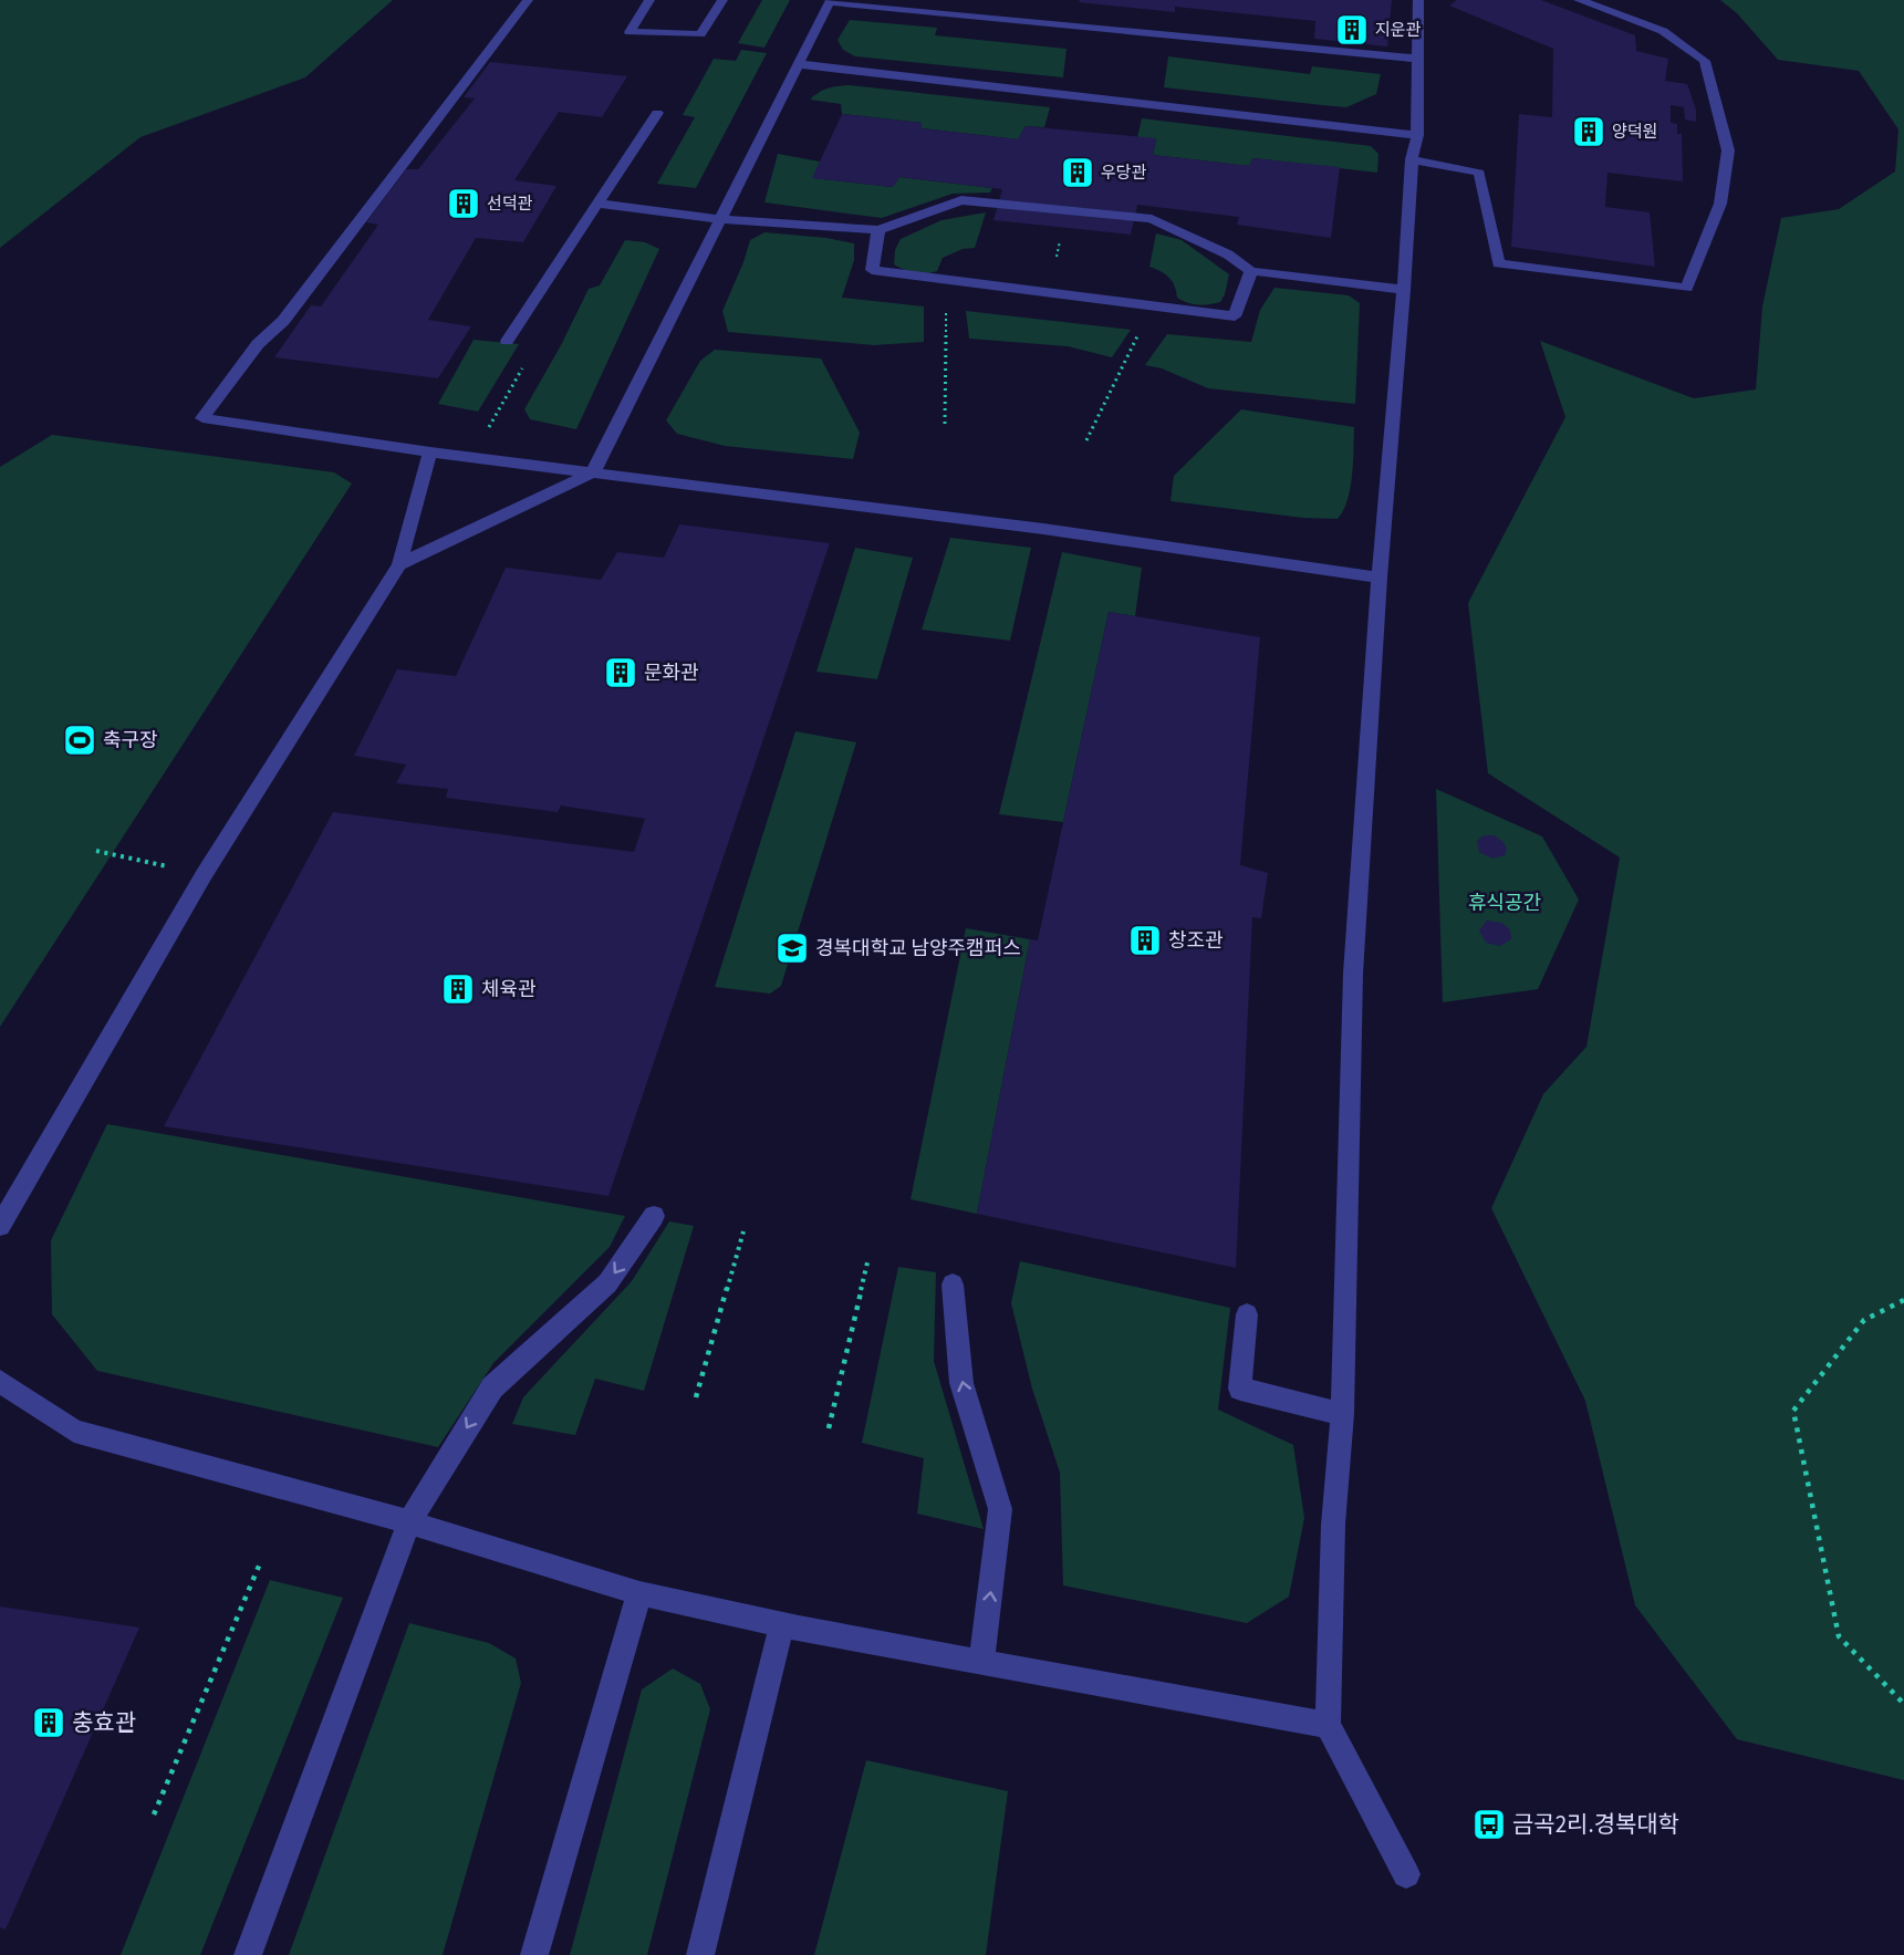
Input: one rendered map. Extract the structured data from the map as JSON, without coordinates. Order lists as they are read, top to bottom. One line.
{"parks":["휴식공간"],"places":{"building":["지운관","양덕원","우당관","선덕관","문화관","창조관","체육관","충효관"],"sports":["축구장"],"school or university":["경복대학교 남양주캠퍼스"],"bus stop":["금곡2리.경복대학"]}}
